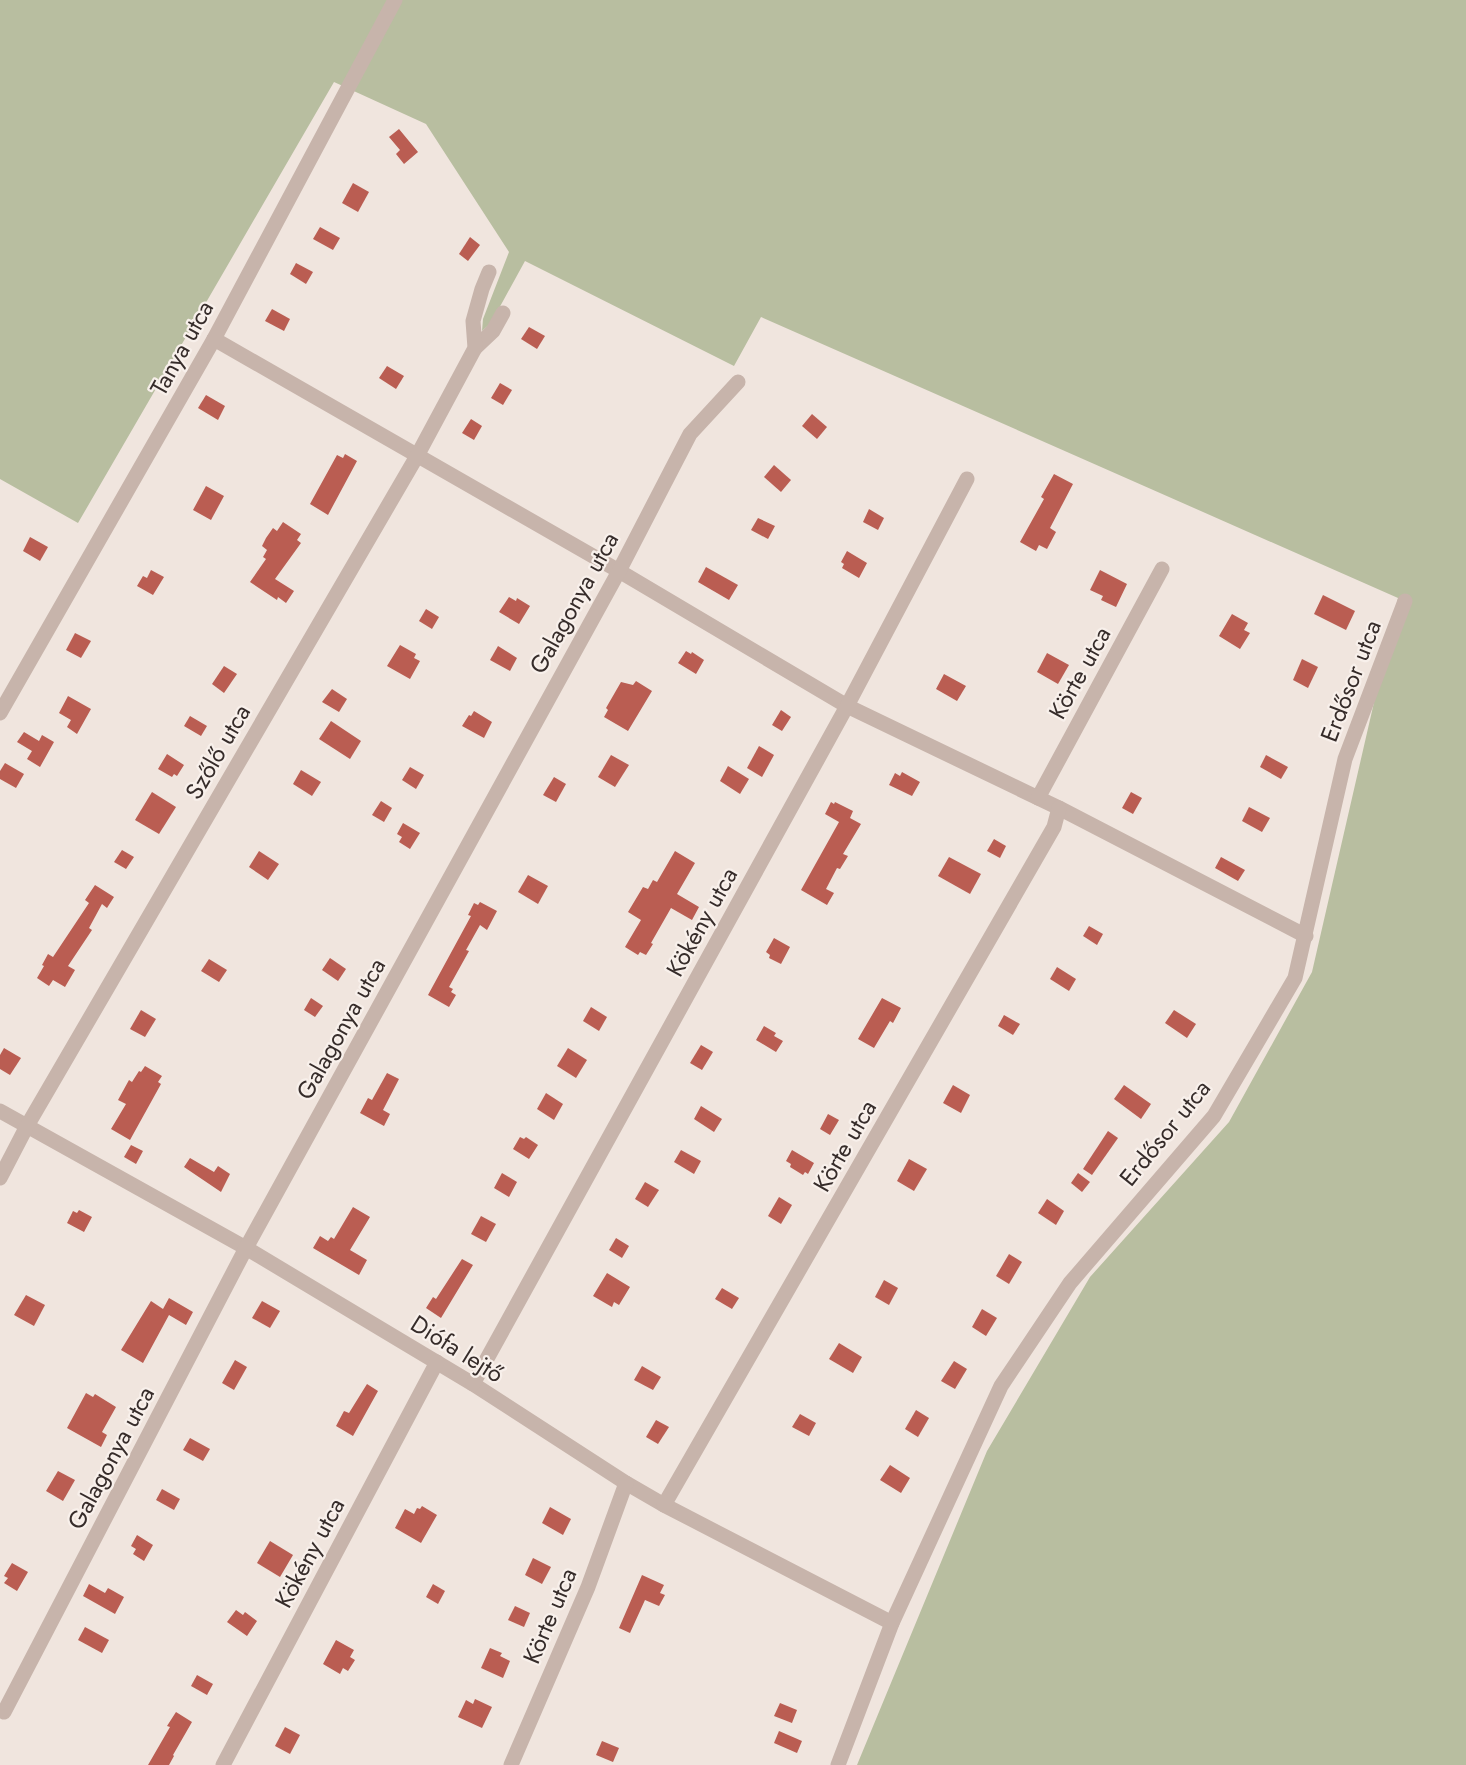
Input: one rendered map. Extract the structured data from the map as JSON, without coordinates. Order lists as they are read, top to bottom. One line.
{"streets":{"street":["Tanya utca","Galagonya utca","Körte utca","Erdősor utca","Szőlő utca","Kökény utca","Diófa lejtő"]},"crossings":[["Galagonya utca","Diófa lejtő"],["Körte utca","Diófa lejtő"],["Erdősor utca","Diófa lejtő"],["Szőlő utca","Diófa lejtő"],["Kökény utca","Diófa lejtő"]]}
